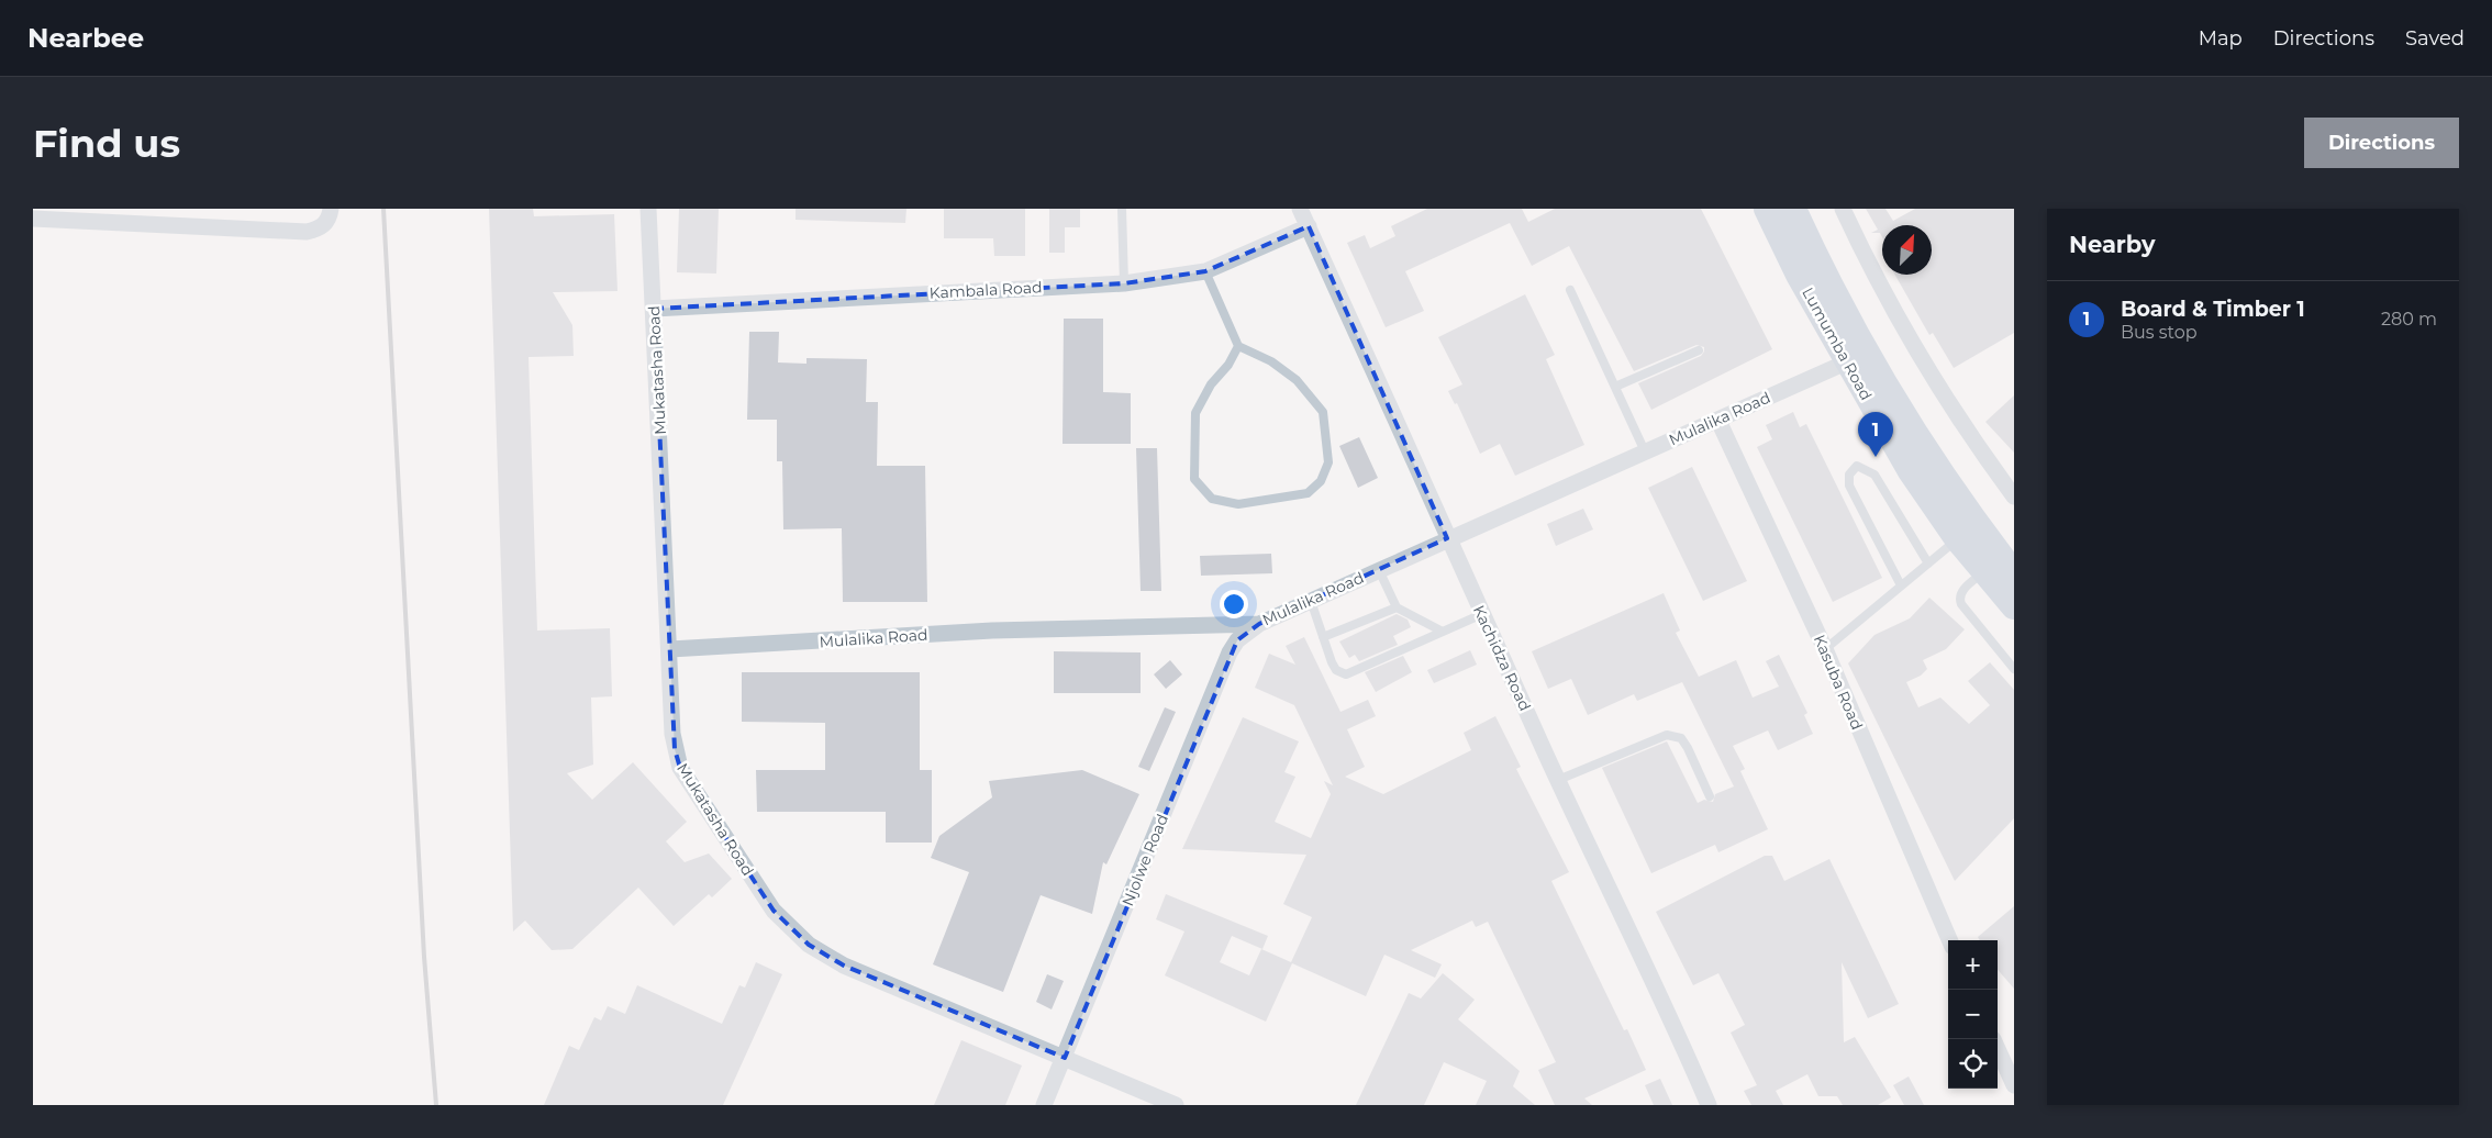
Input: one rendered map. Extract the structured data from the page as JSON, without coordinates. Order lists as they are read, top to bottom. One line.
{"streets":{"main road":["Lumumba Road"],"street":["Kambala Road","Mukatasha Road","Mulalika Road","Kachidza Road","Kasuba Road","Njolwe Road"]},"crossings":[["Kambala Road","Mukatasha Road"],["Kambala Road","Kachidza Road"],["Lumumba Road","Mulalika Road"],["Mukatasha Road","Mulalika Road"],["Mukatasha Road","Njolwe Road"],["Mulalika Road","Kachidza Road"],["Mulalika Road","Kasuba Road"],["Mulalika Road","Njolwe Road"]],"north":"top right","page":{"header":"Nearbee","nav":["Map","Directions","Saved"],"buttons":"Directions","title":"Find us","heading":"Nearby","list":[{"mark":"1","name":"Board & Timber 1","note":"Bus stop","value":"280 m"}],"pins":"1","map_buttons":["+","−"]}}
